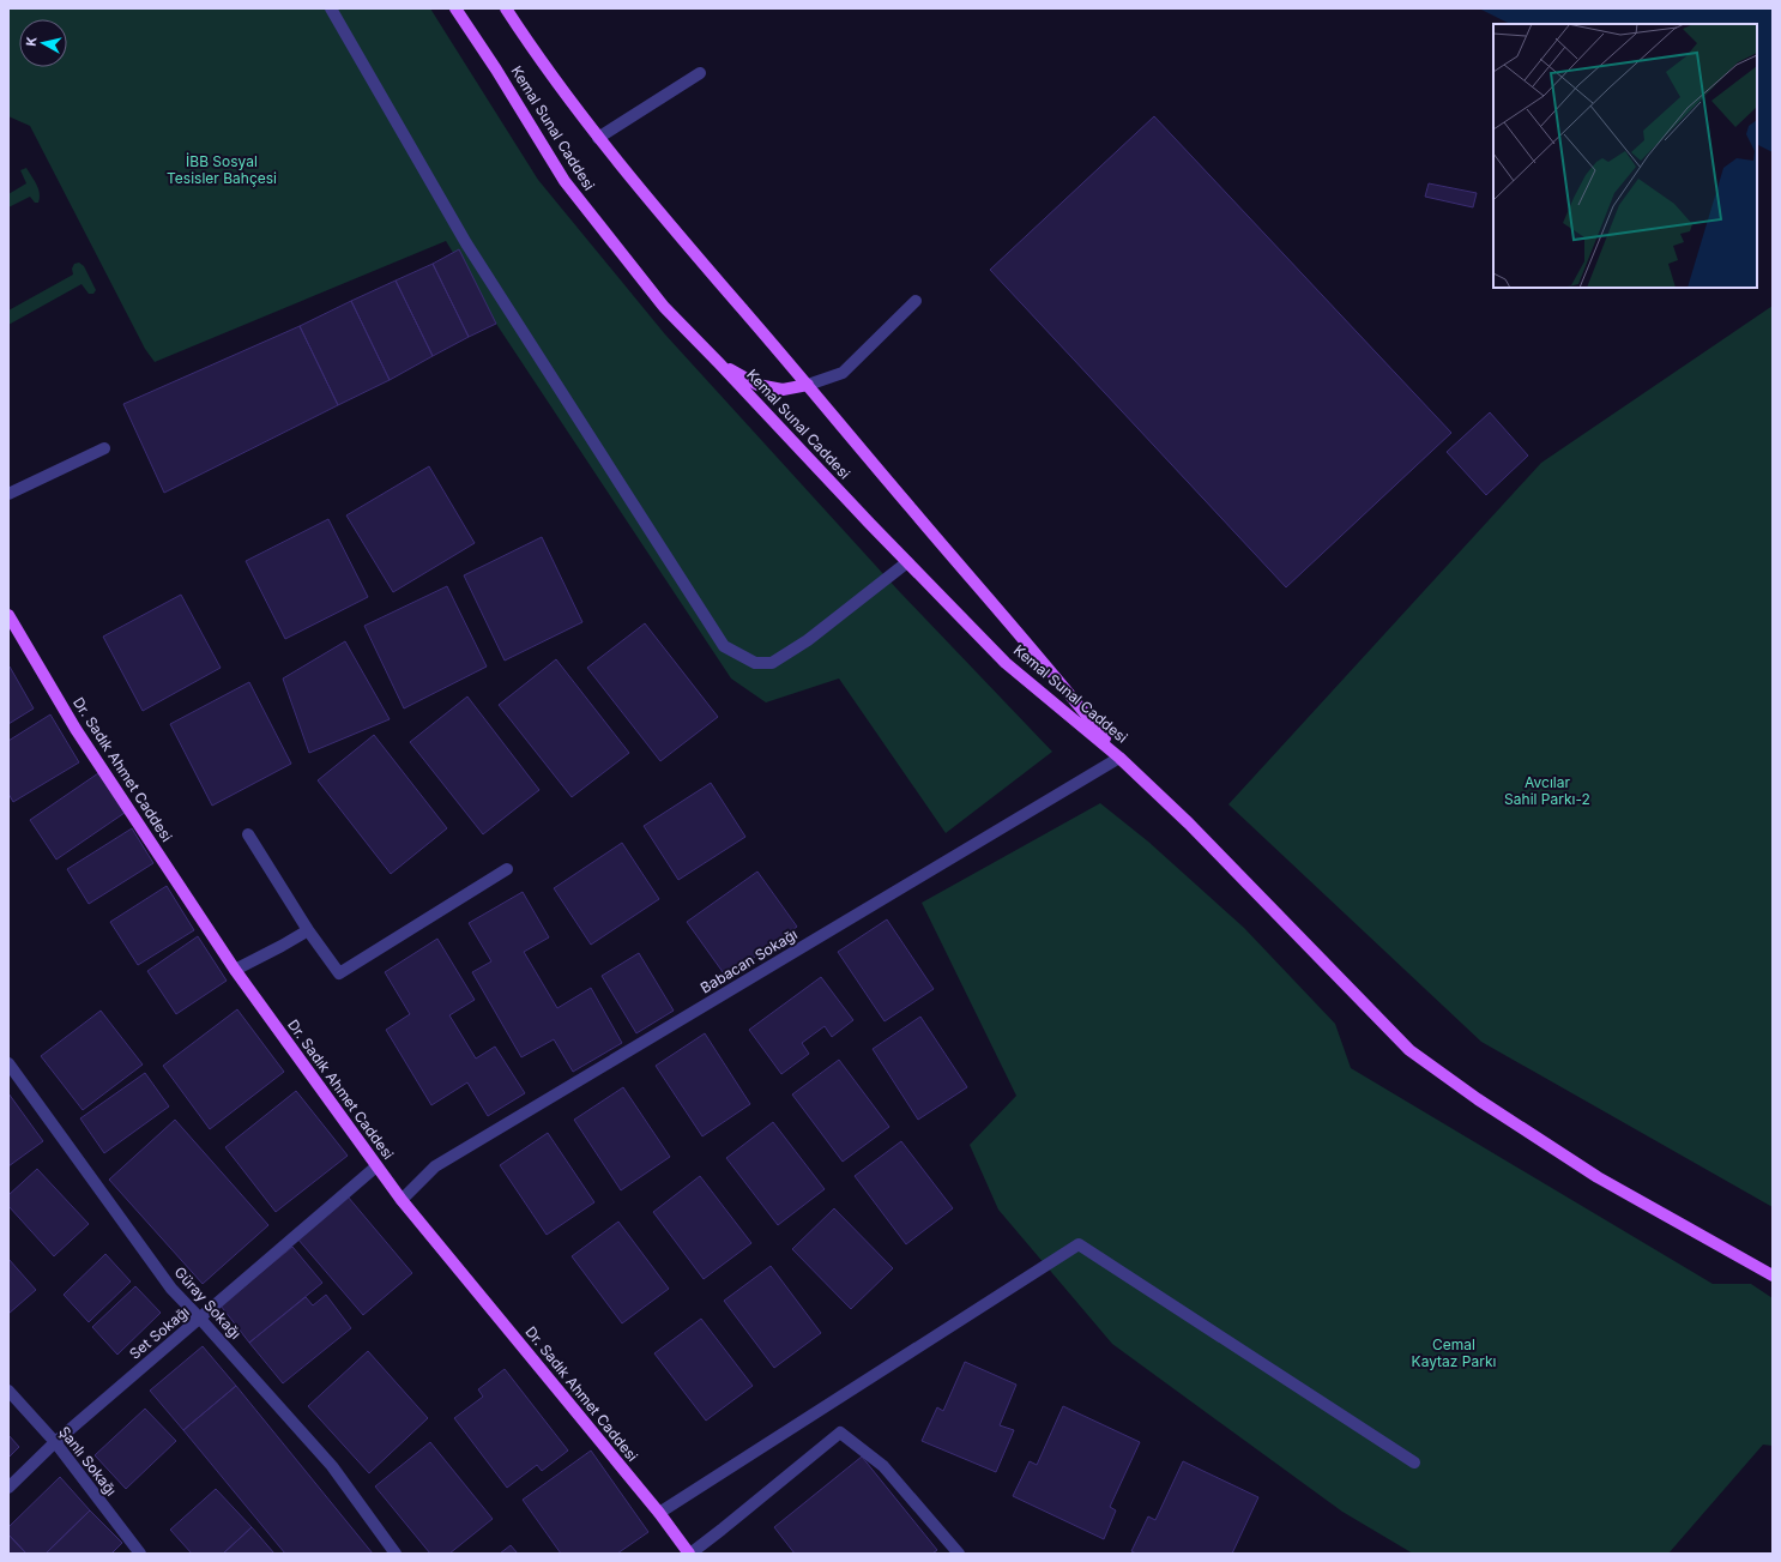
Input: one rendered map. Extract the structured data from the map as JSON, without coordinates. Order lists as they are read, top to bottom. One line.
{"streets":{"main road":["Kemal Sunal Caddesi","Dr. Sadık Ahmet Caddesi"],"street":["Babacan Sokağı","Güray Sokağı","Set Sokağı","Şanlı Sokağı"]},"crossings":[["Kemal Sunal Caddesi","Babacan Sokağı"],["Dr. Sadık Ahmet Caddesi","Babacan Sokağı"],["Dr. Sadık Ahmet Caddesi","Set Sokağı"],["Güray Sokağı","Set Sokağı"],["Set Sokağı","Şanlı Sokağı"]],"parks":["İBB Sosyal Tesisler Bahçesi","Avcılar Sahil Parkı-2","Cemal Kaytaz Parkı"],"north":"left"}
